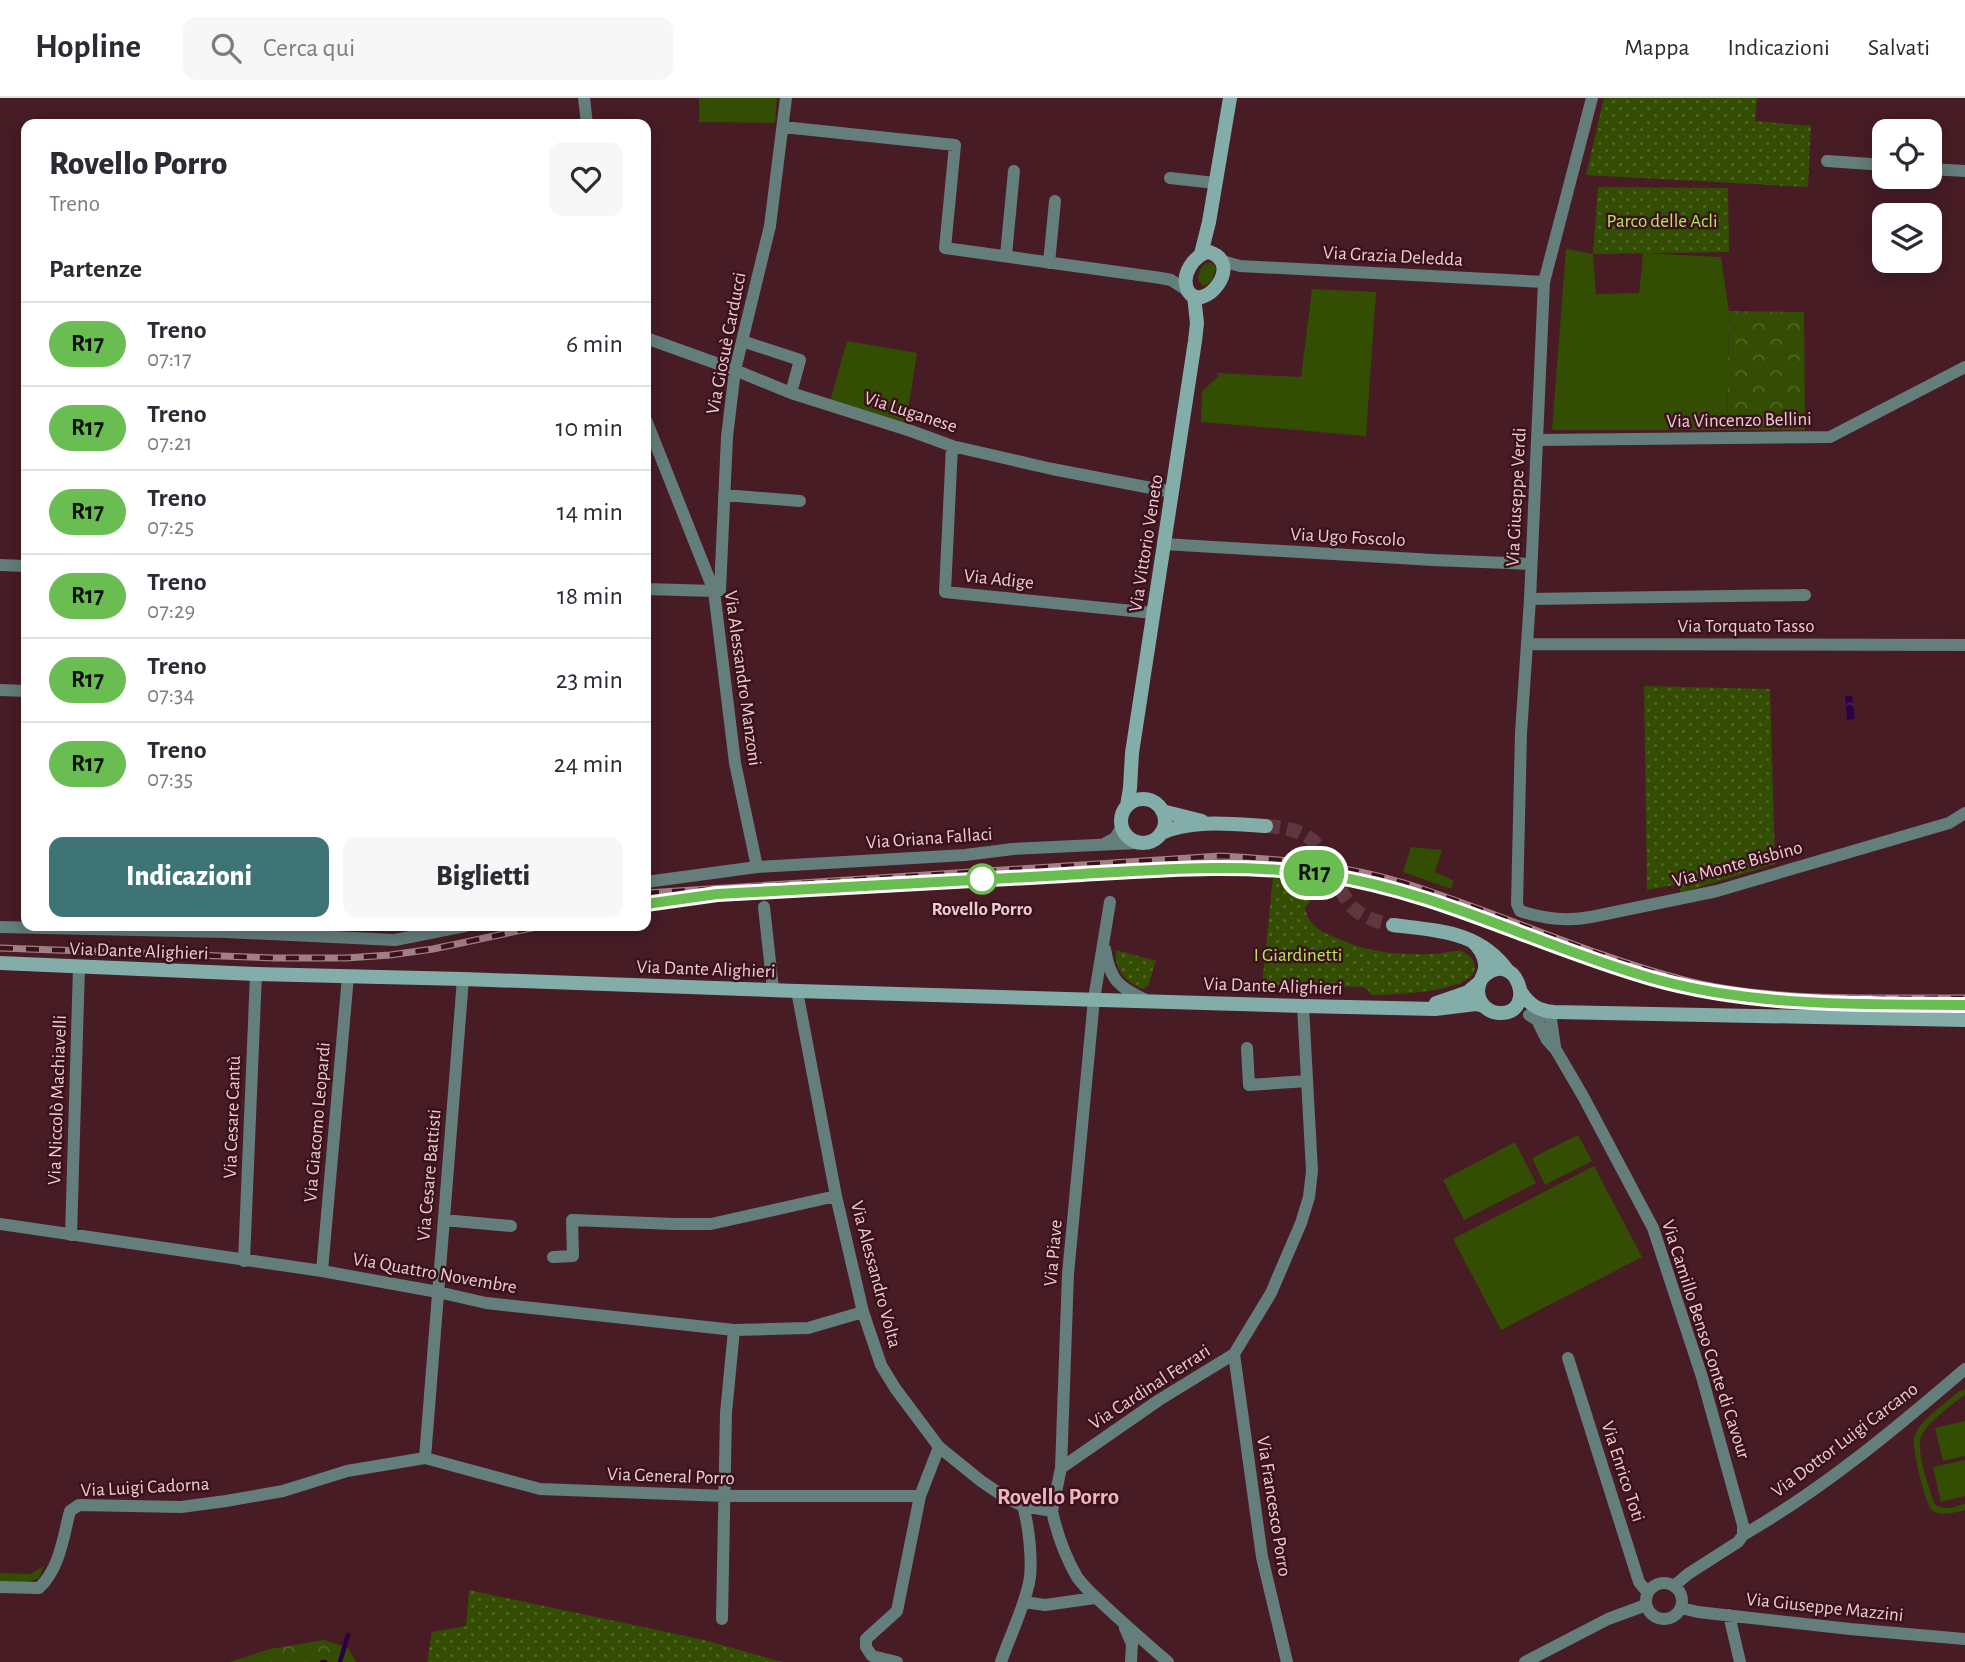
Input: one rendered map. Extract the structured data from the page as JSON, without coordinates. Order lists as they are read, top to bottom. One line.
{"streets":{"street":["Via Grazia Deledda","Via Giosuè Carducci","Via Luganese","Via Vincenzo Bellini","Via Giuseppe Verdi","Via Ugo Foscolo","Via Vittorio Veneto","Via Adige","Via Torquato Tasso","Via Alessandro Manzoni","Via Oriana Fallaci","Via Monte Bisbino","Via Dante Alighieri","Via Niccolò Machiavelli","Via Cesare Cantù","Via Giacomo Leopardi","Via Cesare Battisti","Via Piave","Via Quattro Novembre","Via Alessandro Volta","Via Camillo Benso Conte di Cavour","Via Cardinal Ferrari","Via Dottor Luigi Carcano","Via Enrico Toti","Via General Porro","Via Luigi Cadorna","Via Francesco Porro","Via Giuseppe Mazzini"]},"crossings":[["Via Grazia Deledda","Via Giuseppe Verdi"],["Via Grazia Deledda","Via Vittorio Veneto"],["Via Giosuè Carducci","Via Luganese"],["Via Giosuè Carducci","Via Alessandro Manzoni"],["Via Luganese","Via Vittorio Veneto"],["Via Luganese","Via Adige"],["Via Vincenzo Bellini","Via Giuseppe Verdi"],["Via Giuseppe Verdi","Via Ugo Foscolo"],["Via Giuseppe Verdi","Via Torquato Tasso"],["Via Giuseppe Verdi","Via Monte Bisbino"],["Via Ugo Foscolo","Via Vittorio Veneto"],["Via Vittorio Veneto","Via Adige"],["Via Vittorio Veneto","Via Oriana Fallaci"],["Via Alessandro Manzoni","Via Oriana Fallaci"],["Via Dante Alighieri","Via Niccolò Machiavelli"],["Via Dante Alighieri","Via Cesare Cantù"],["Via Dante Alighieri","Via Giacomo Leopardi"],["Via Dante Alighieri","Via Cesare Battisti"],["Via Dante Alighieri","Via Piave"],["Via Dante Alighieri","Via Alessandro Volta"],["Via Dante Alighieri","Via Cardinal Ferrari"],["Via Niccolò Machiavelli","Via Quattro Novembre"],["Via Cesare Cantù","Via Quattro Novembre"],["Via Giacomo Leopardi","Via Quattro Novembre"],["Via Cesare Battisti","Via Quattro Novembre"],["Via Cesare Battisti","Via General Porro"],["Via Cesare Battisti","Via Luigi Cadorna"],["Via Piave","Via Alessandro Volta"],["Via Piave","Via Cardinal Ferrari"],["Via Quattro Novembre","Via Alessandro Volta"],["Via Camillo Benso Conte di Cavour","Via Dottor Luigi Carcano"],["Via Cardinal Ferrari","Via Francesco Porro"],["Via Dottor Luigi Carcano","Via Enrico Toti"],["Via Dottor Luigi Carcano","Via Giuseppe Mazzini"],["Via Enrico Toti","Via Giuseppe Mazzini"],["Via General Porro","Via Luigi Cadorna"]],"districts":["Rovello Porro"],"parks":["Parco delle Acli","I Giardinetti"],"places":["Rovello Porro"],"page":{"header":"Hopline","search":"Cerca qui","nav":["Mappa","Indicazioni","Salvati"],"on_map":"R17","heading":[["Rovello Porro","Treno"],"Partenze"],"list":[{"mark":"R17","name":"Treno","note":"07:17","value":"6 min"},{"mark":"R17","name":"Treno","note":"07:21","value":"10 min"},{"mark":"R17","name":"Treno","note":"07:25","value":"14 min"},{"mark":"R17","name":"Treno","note":"07:29","value":"18 min"},{"mark":"R17","name":"Treno","note":"07:34","value":"23 min"},{"mark":"R17","name":"Treno","note":"07:35","value":"24 min"}],"buttons":["Indicazioni","Biglietti"]}}
